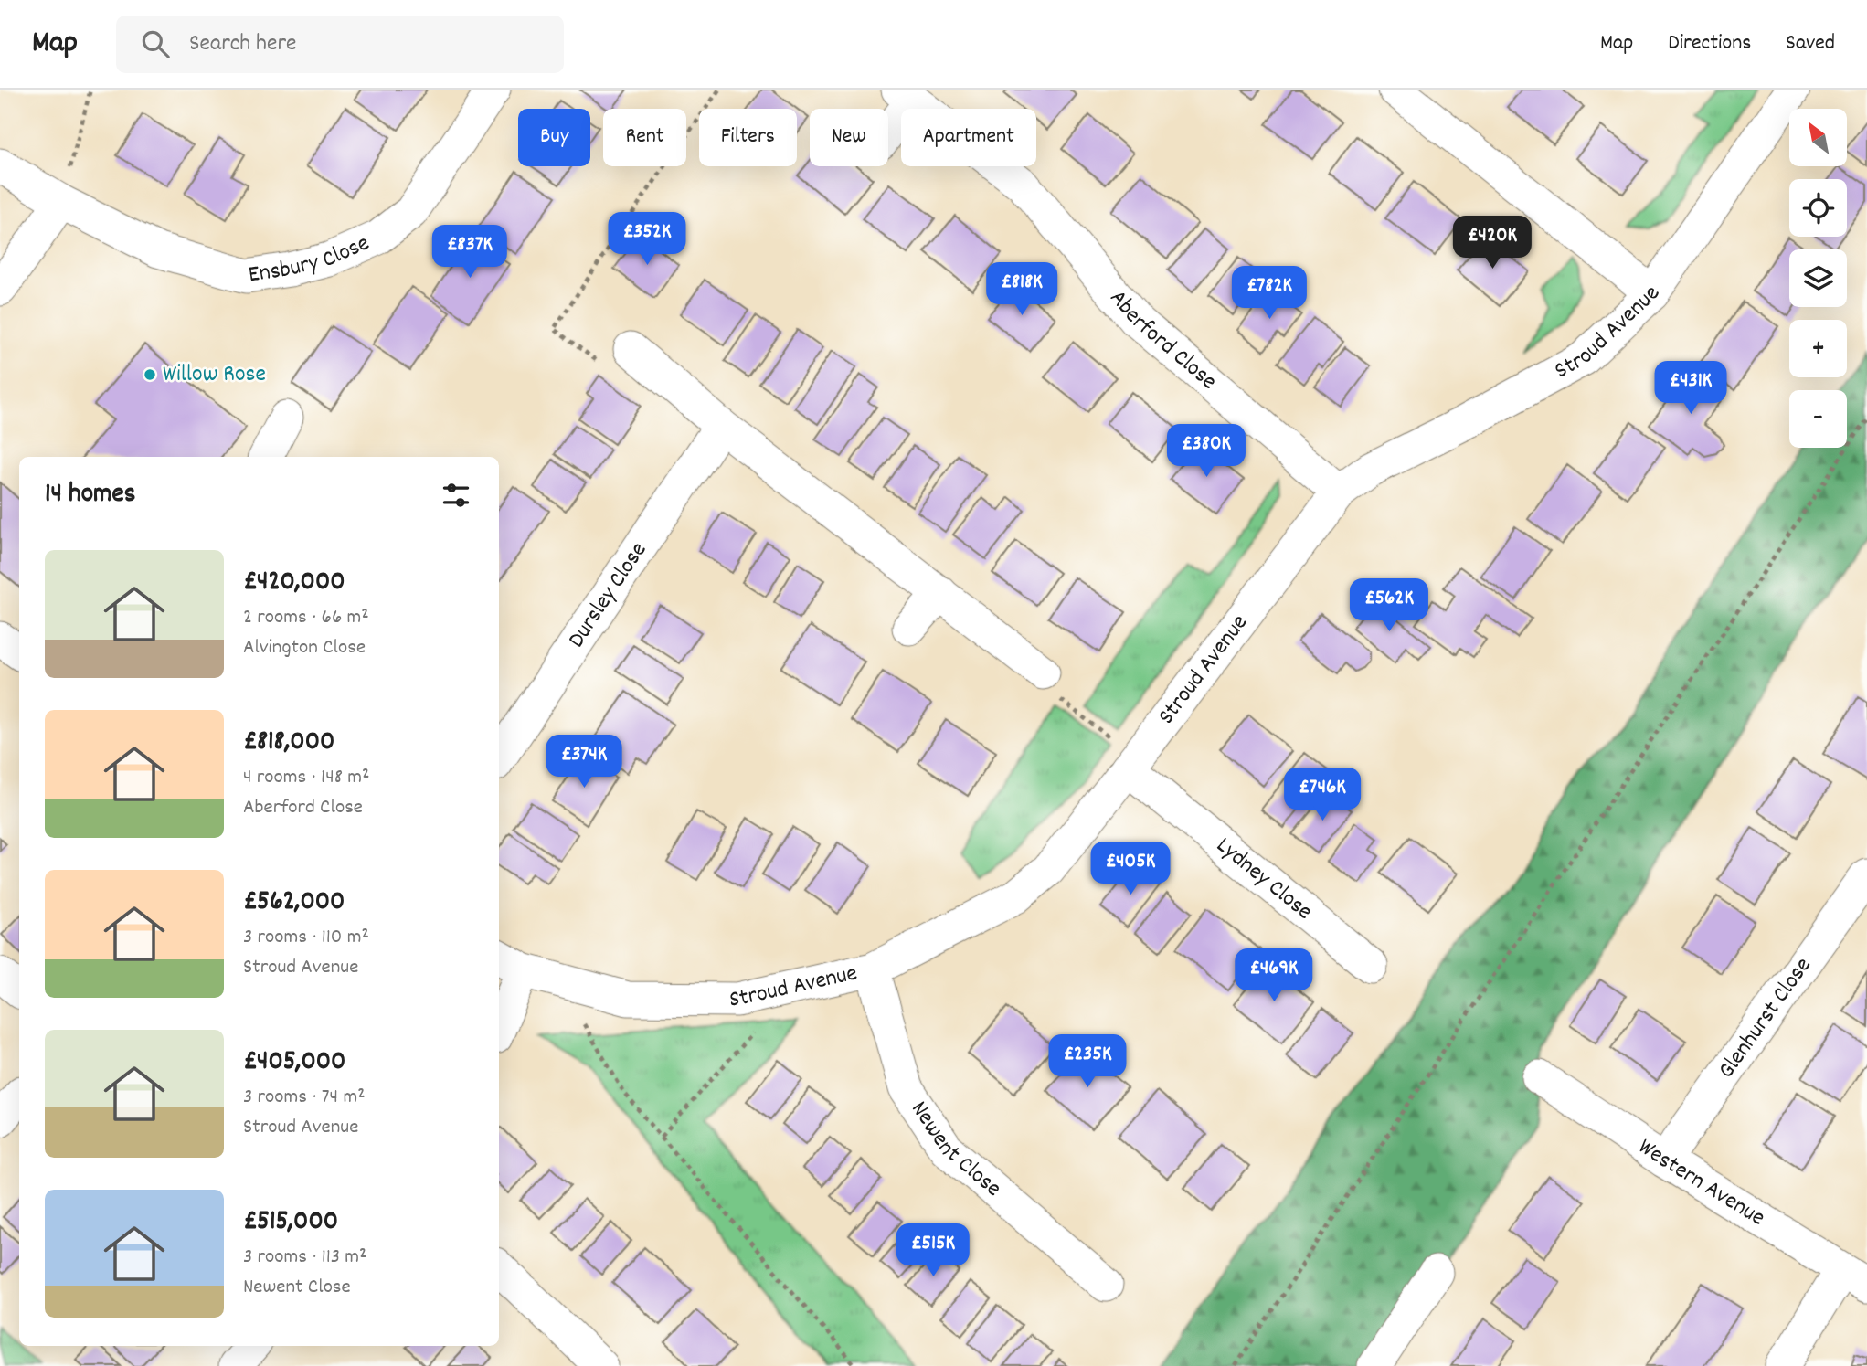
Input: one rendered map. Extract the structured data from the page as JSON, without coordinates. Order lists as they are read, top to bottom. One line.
{"streets":{"street":["Ensbury Close","Stroud Avenue","Aberford Close","Dursley Close","Lydney Close","Glenhurst Close","Newent Close","Western Avenue"]},"crossings":[["Stroud Avenue","Aberford Close"],["Stroud Avenue","Lydney Close"],["Stroud Avenue","Newent Close"],["Glenhurst Close","Western Avenue"]],"places":["Willow Rose"],"north":"top left","page":{"header":"Map","search":"Search here","nav":["Map","Directions","Saved"],"map_buttons":["+","−"],"chip":["Buy","Rent","Filters","New","Apartment"],"price":["£352K","£420K","£837K","£818K","£782K","£431K","£380K","£562K","£374K","£746K","£405K","£469K","£235K","£515K"],"heading":"14 homes","list":[{"name":"£420,000","note":"2 rooms · 66 m² · Alvington Close"},{"name":"£818,000","note":"4 rooms · 148 m² · Aberford Close"},{"name":"£562,000","note":"3 rooms · 110 m² · Stroud Avenue"},{"name":"£405,000","note":"3 rooms · 74 m² · Stroud Avenue"},{"name":"£515,000","note":"3 rooms · 113 m² · Newent Close"}]}}
